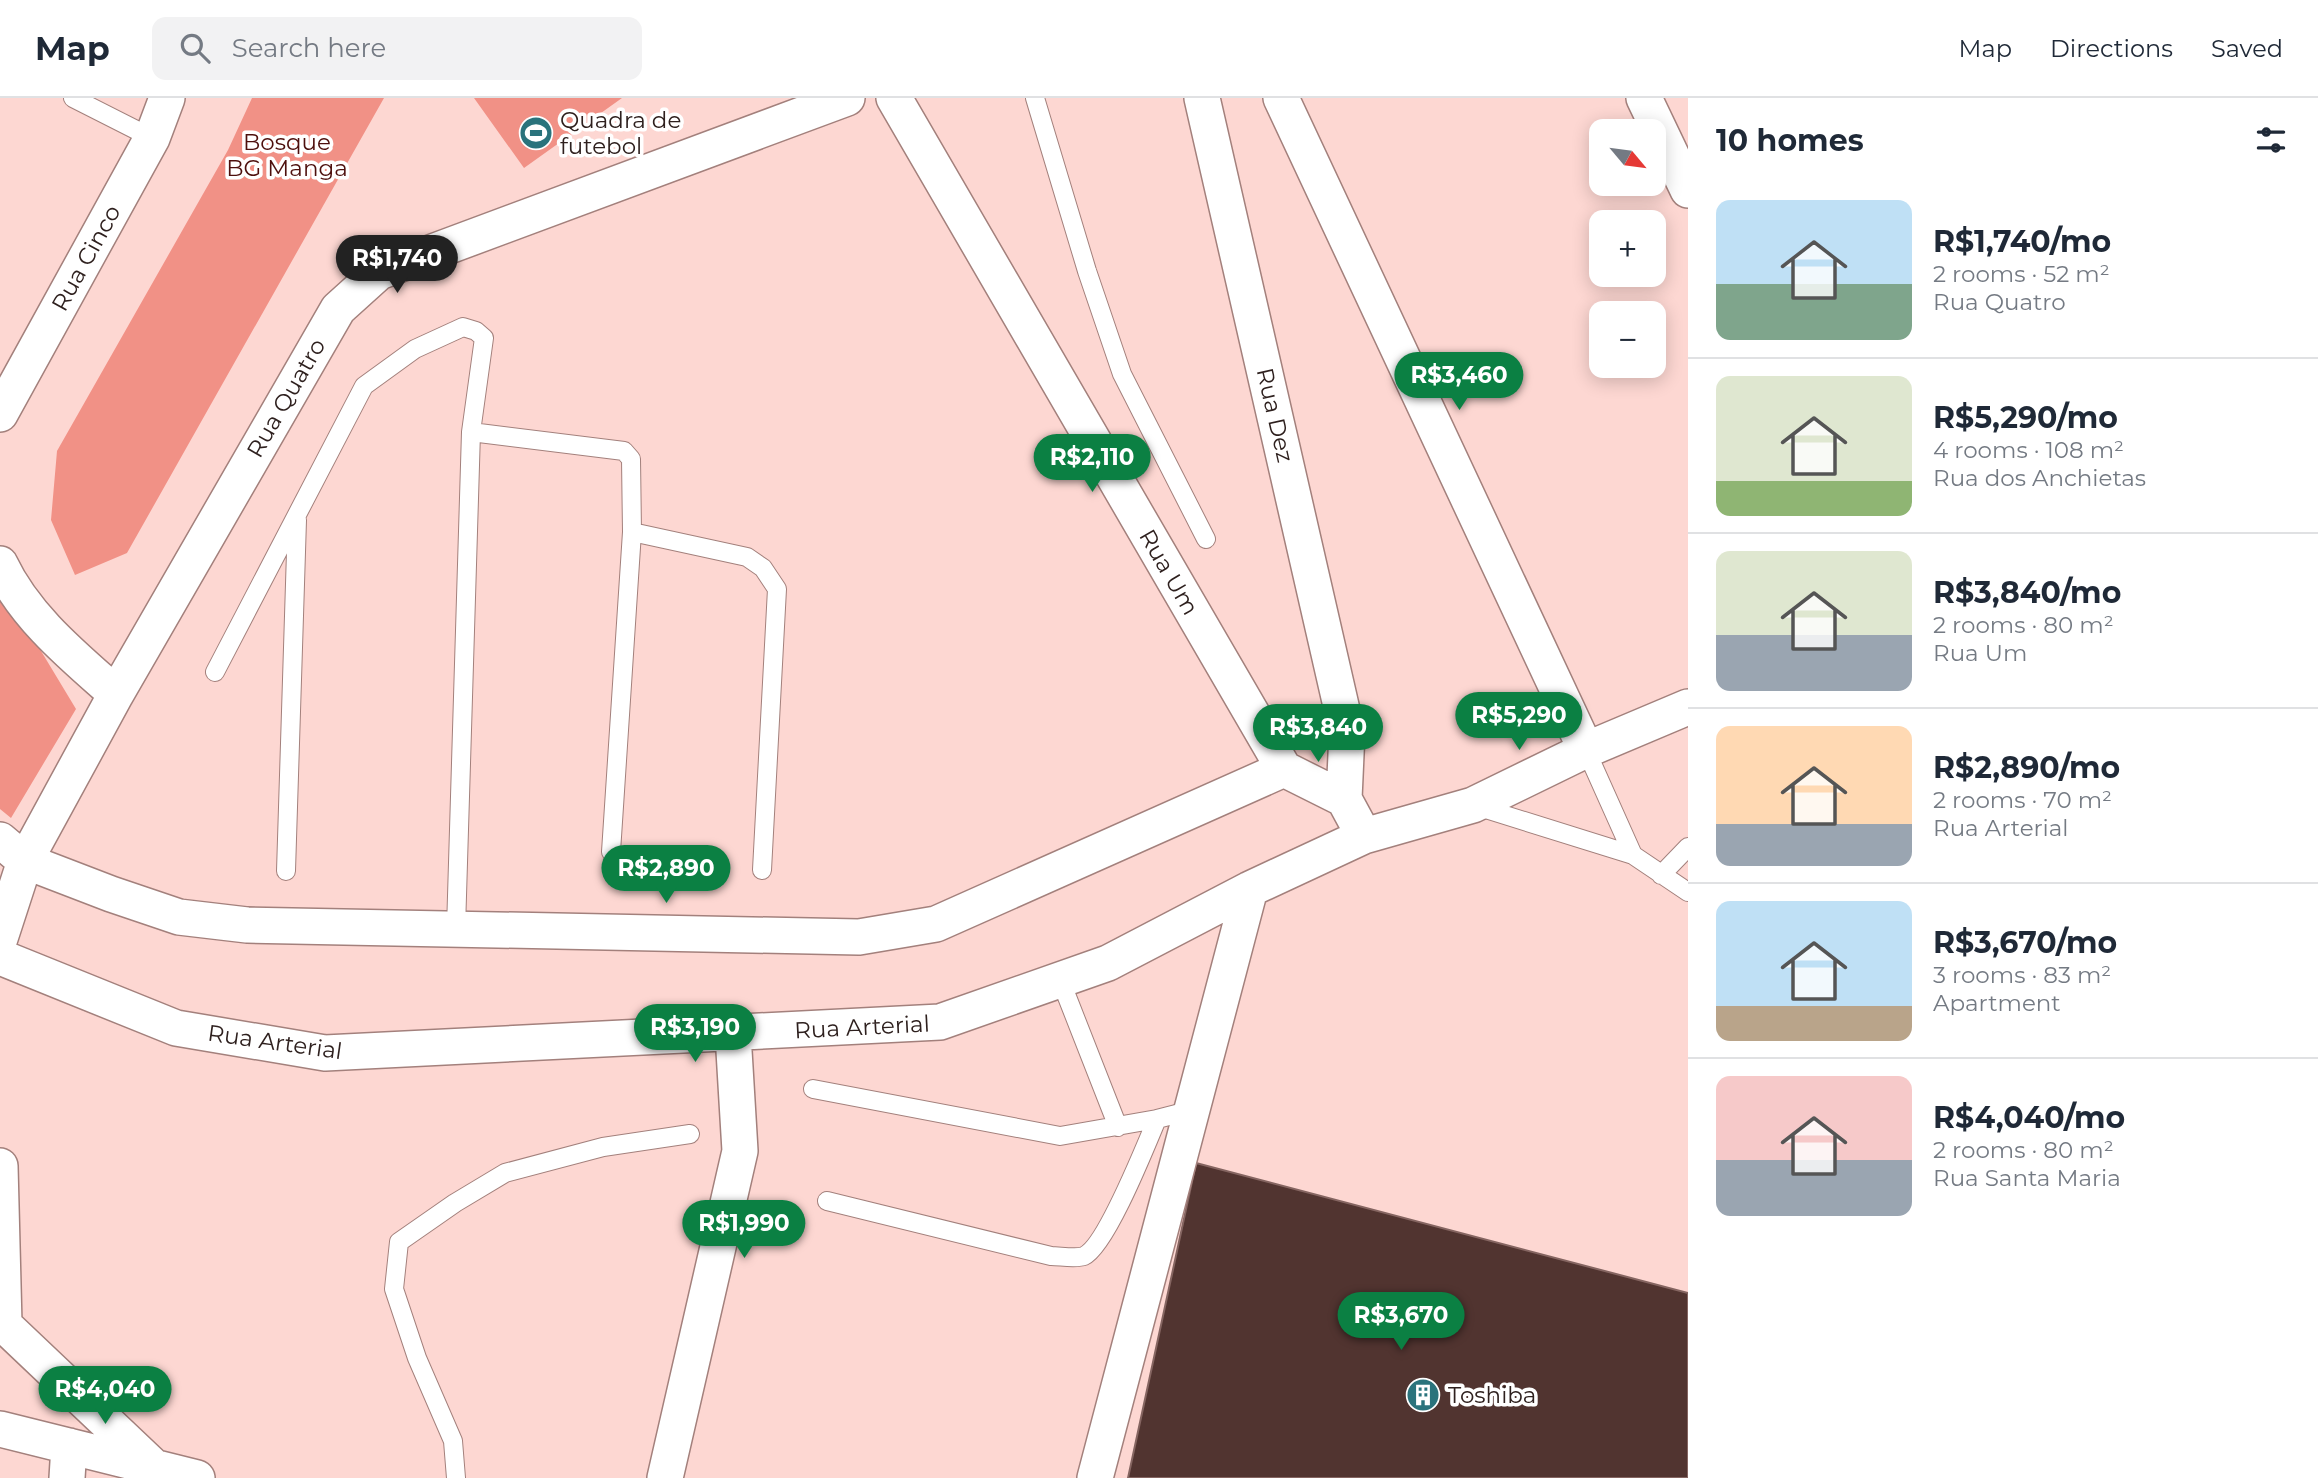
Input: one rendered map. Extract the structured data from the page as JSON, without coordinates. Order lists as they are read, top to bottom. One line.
{"streets":{"street":["Rua Cinco","Rua Quatro","Rua Dez","Rua Um","Rua Arterial"]},"parks":["Bosque BG Manga"],"places":{"sports":["Quadra de futebol"],"building":["Toshiba"]},"north":"bottom right","page":{"header":"Map","search":"Search here","nav":["Map","Directions","Saved"],"heading":"10 homes","map_buttons":["+","−"],"list":[{"name":"R$1,740/mo","note":"2 rooms · 52 m² · Rua Quatro"},{"name":"R$5,290/mo","note":"4 rooms · 108 m² · Rua dos Anchietas"},{"name":"R$3,840/mo","note":"2 rooms · 80 m² · Rua Um"},{"name":"R$2,890/mo","note":"2 rooms · 70 m² · Rua Arterial"},{"name":"R$3,670/mo","note":"3 rooms · 83 m² · Apartment"},{"name":"R$4,040/mo","note":"2 rooms · 80 m² · Rua Santa Maria"}],"price":["R$1,740","R$3,460","R$2,110","R$5,290","R$3,840","R$2,890","R$3,190","R$1,990","R$3,670","R$4,040"]}}
